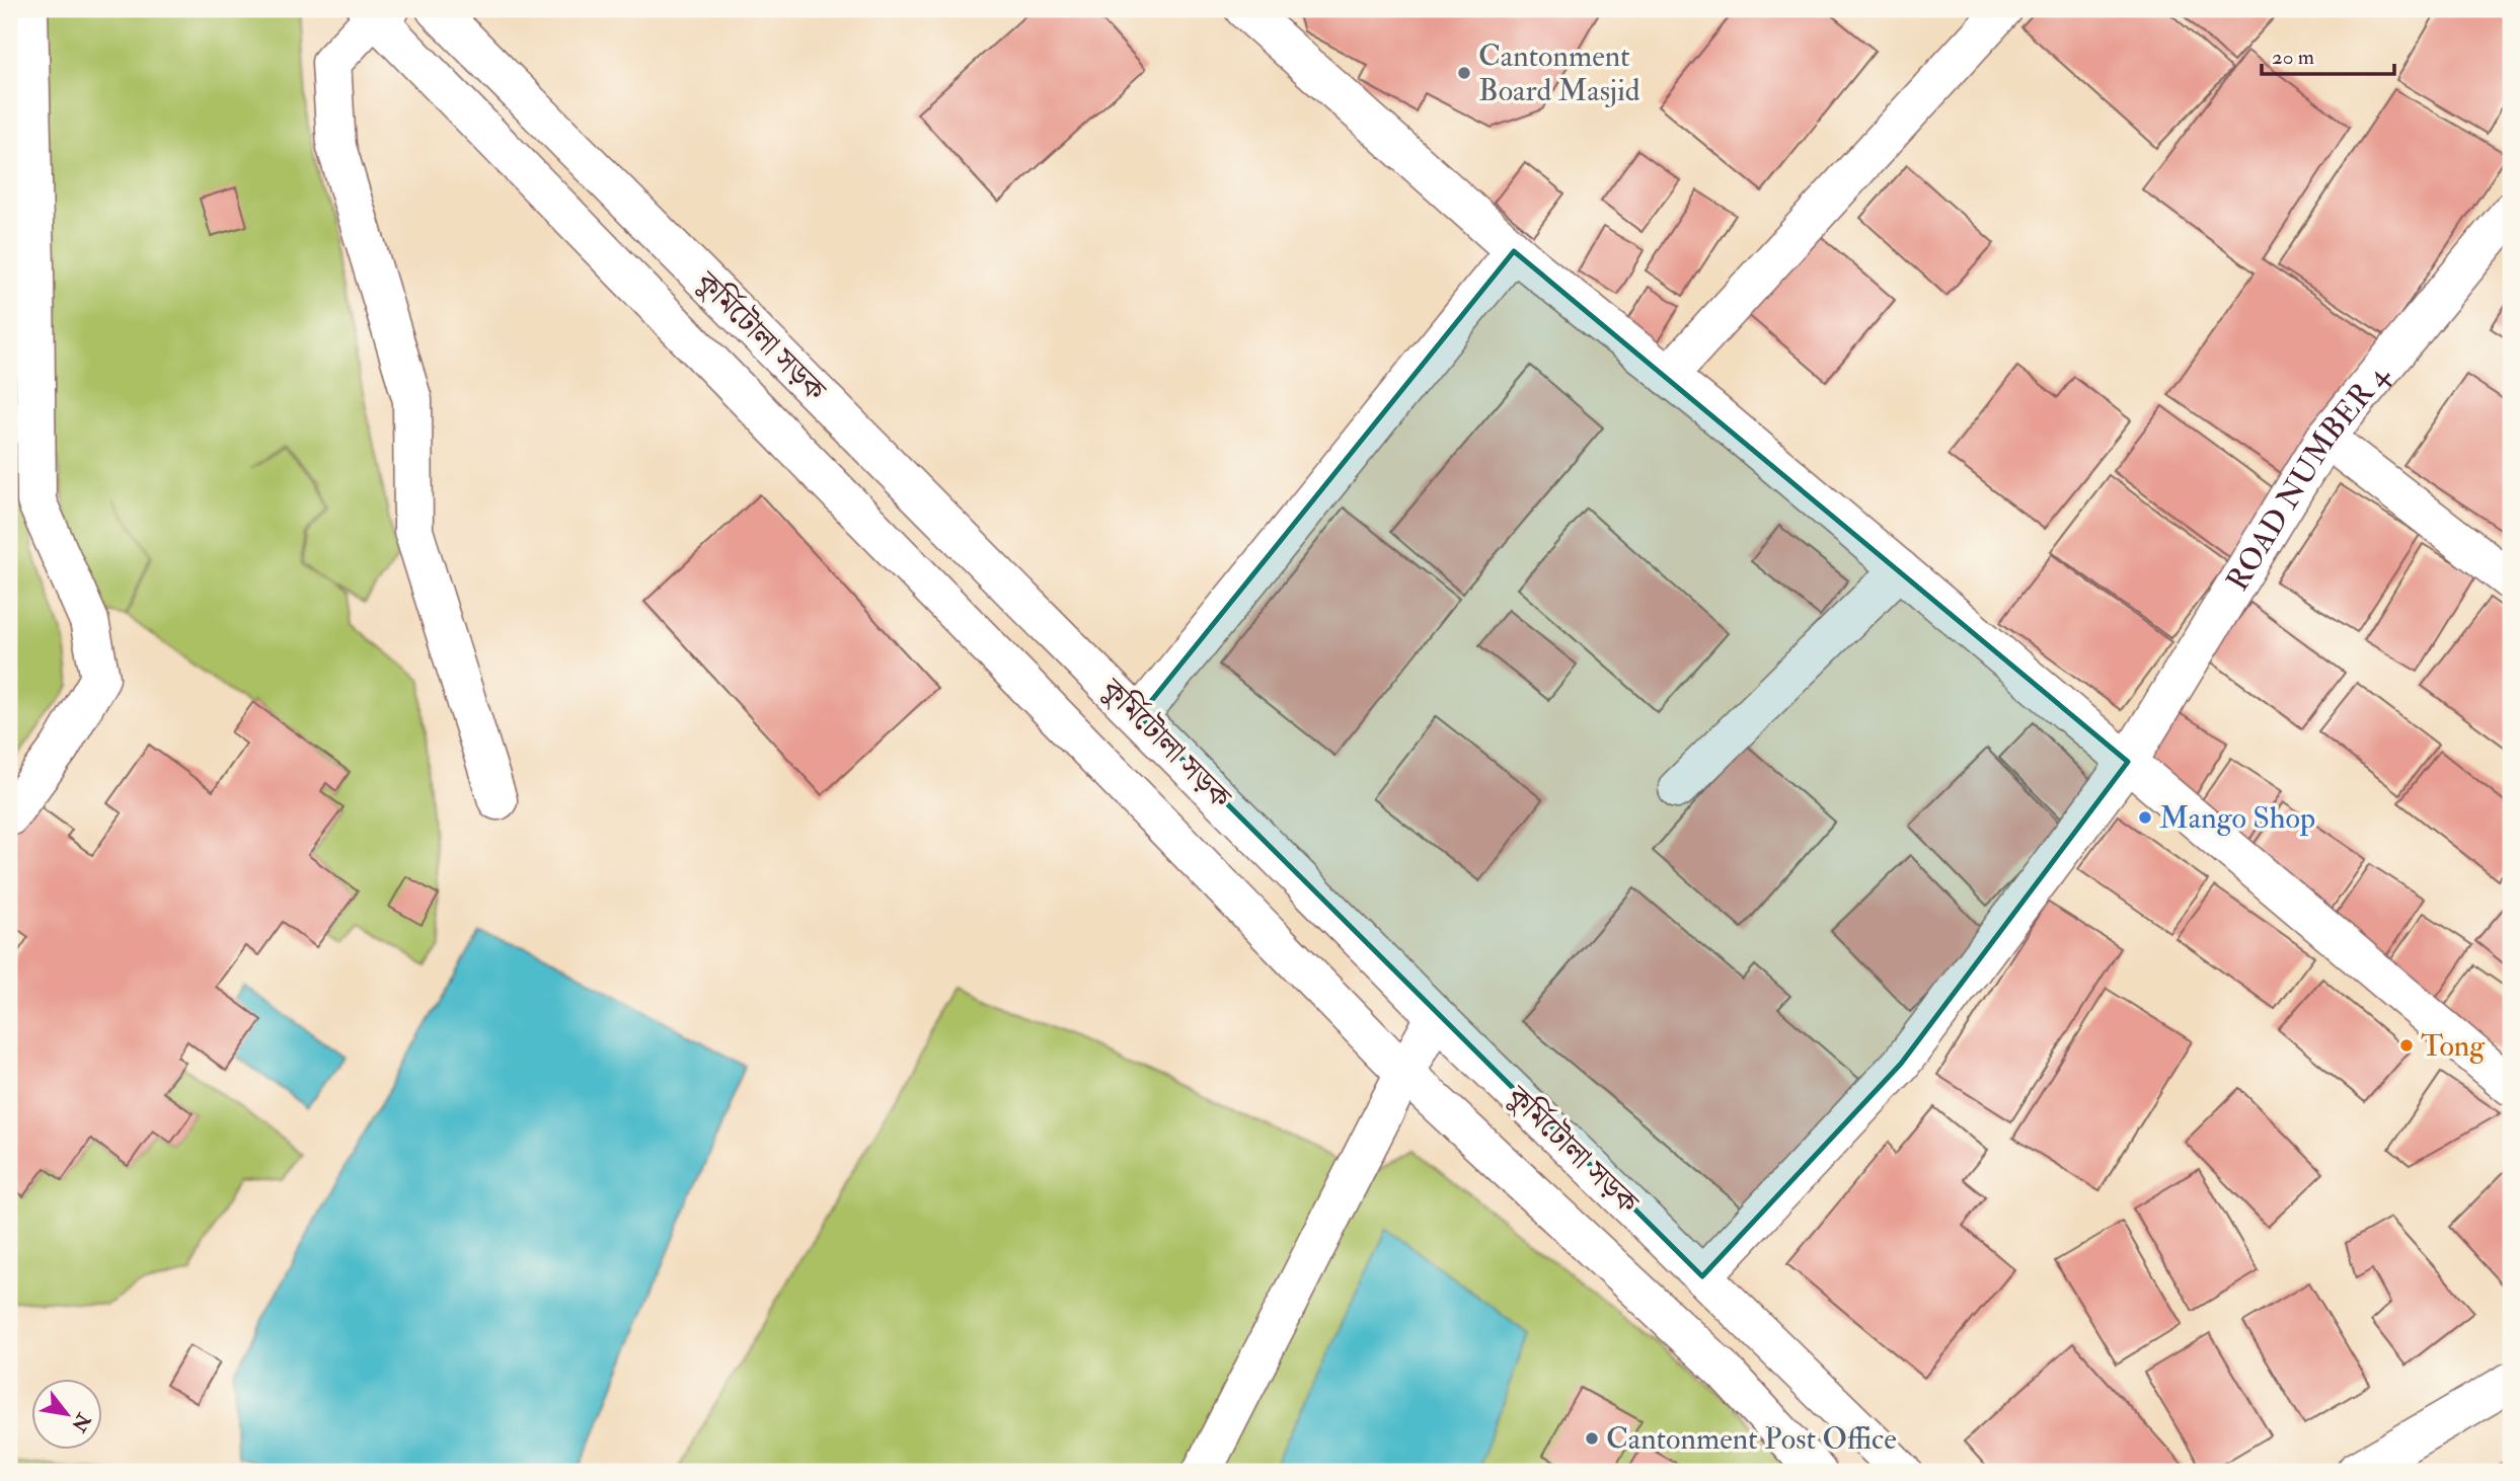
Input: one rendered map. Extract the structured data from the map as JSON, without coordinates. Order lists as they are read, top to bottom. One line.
{"streets":{"street":["কুর্মিটোলা সড়ক","ROAD NUMBER 4"]},"crossings":[["কুর্মিটোলা সড়ক","ROAD NUMBER 4"]],"places":["Cantonment Board Masjid","Mango Shop","Tong","Cantonment Post Office"],"scale_bar":"20 m","north":"bottom right"}
